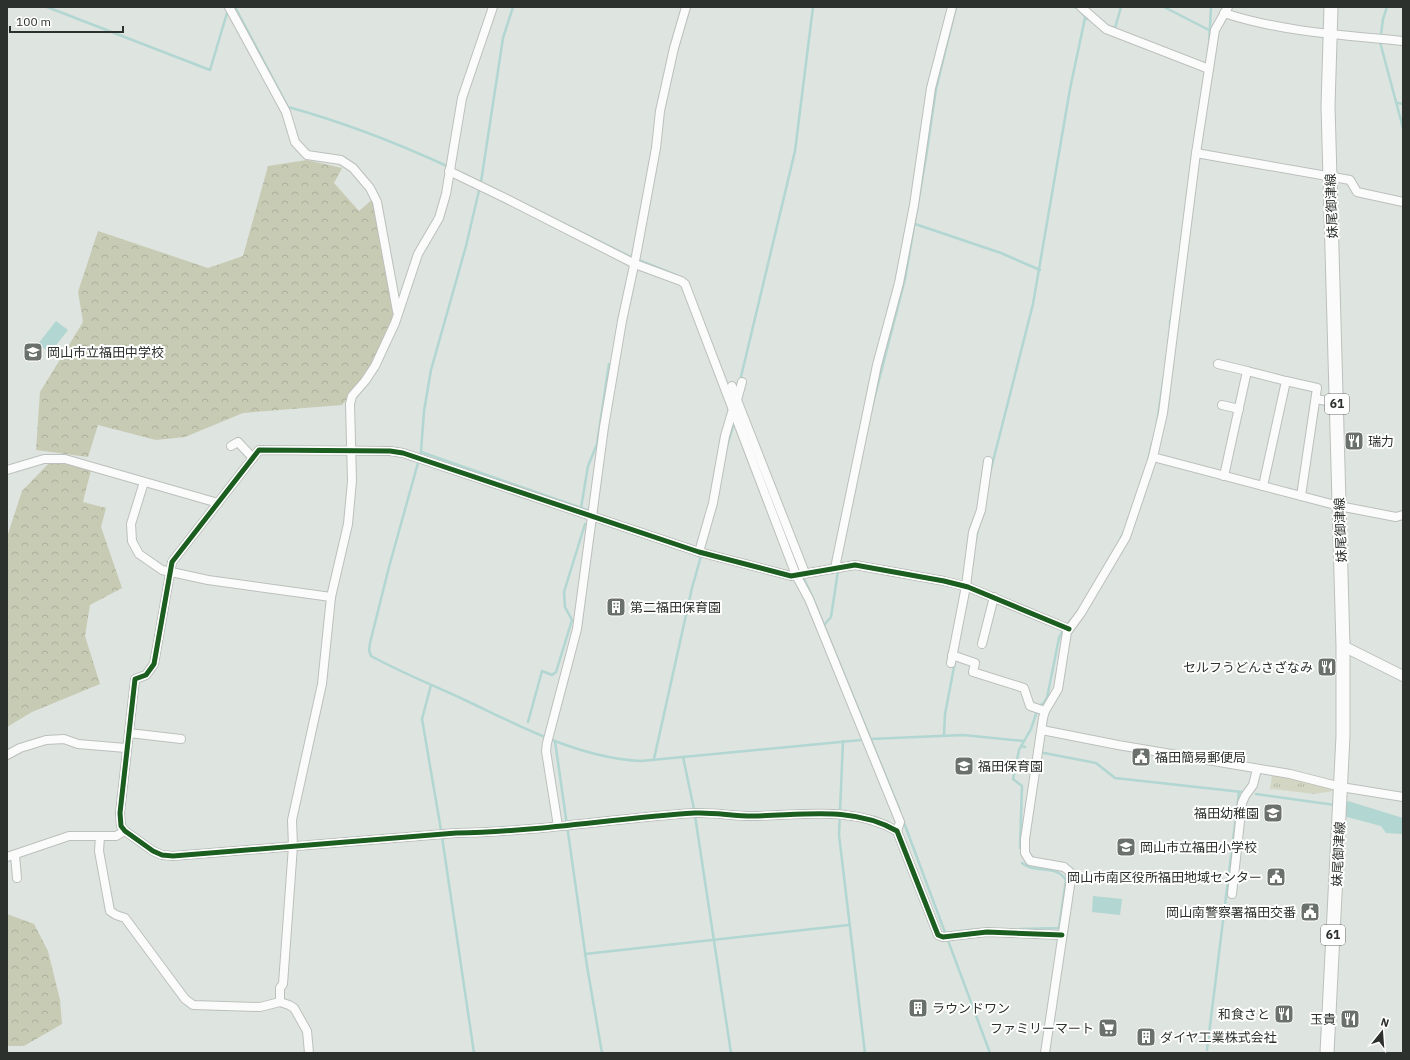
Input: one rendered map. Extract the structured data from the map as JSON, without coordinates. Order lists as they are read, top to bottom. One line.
{"streets":{"main road":["妹尾御津線","61"]},"places":{"school or university":["岡山市立福田中学校","福田保育園","福田幼稚園","岡山市立福田小学校"],"restaurant":["瑞力","セルフうどんさざなみ","和食さと","玉貴"],"building":["第二福田保育園","ラウンドワン","ダイヤ工業株式会社"],"public building":["福田簡易郵便局","岡山市南区役所福田地域センター","岡山南警察署福田交番"],"supermarket":["ファミリーマート"]},"scale_bar":"100 m","north":"top"}
